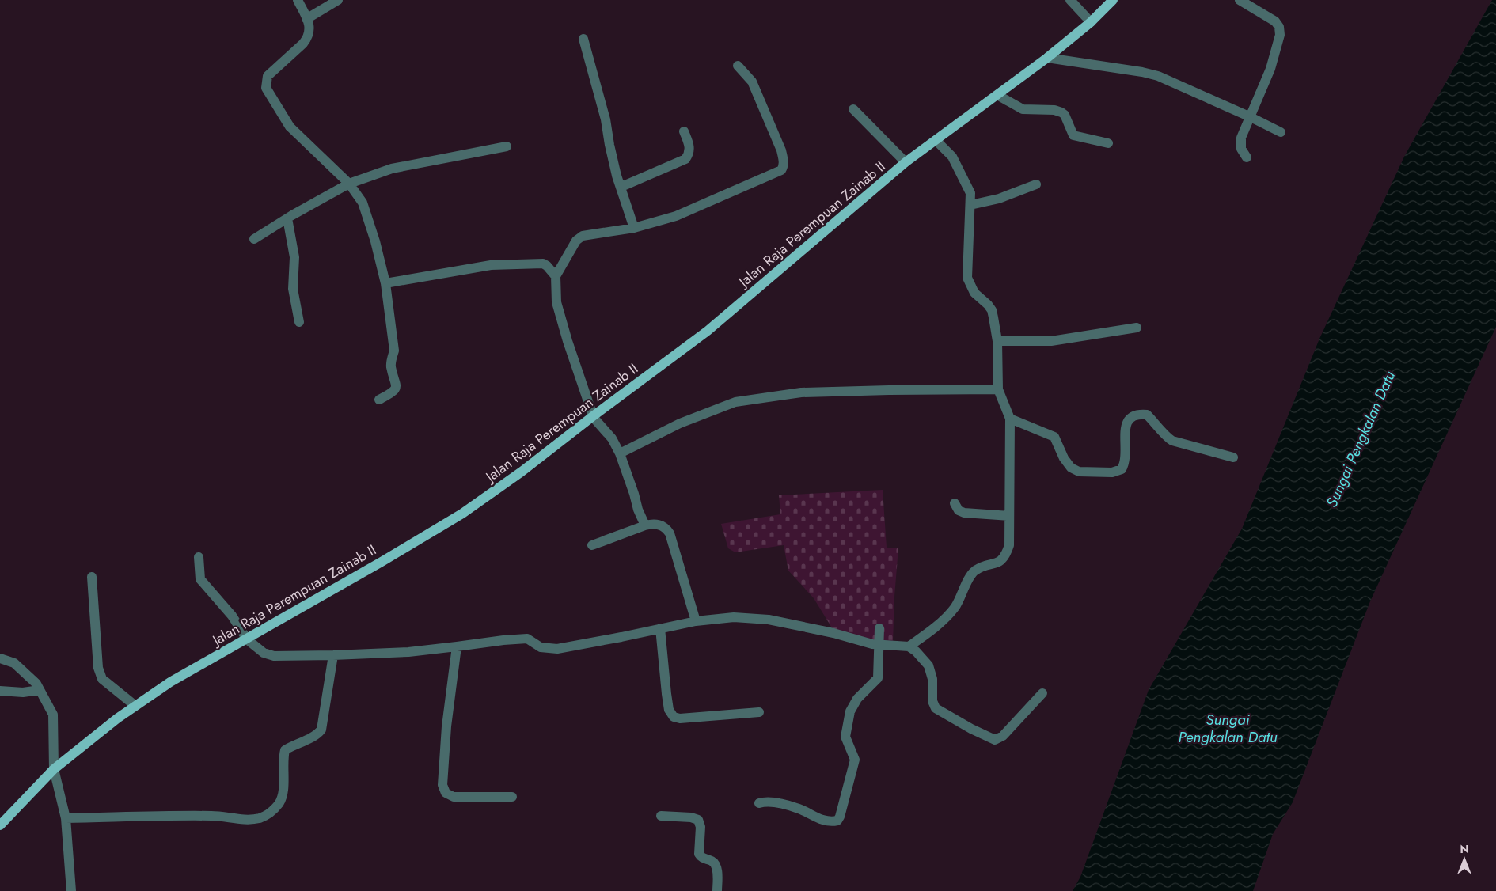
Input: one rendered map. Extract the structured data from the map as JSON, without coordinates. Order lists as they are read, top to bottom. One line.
{"streets":{"main road":["Jalan Raja Perempuan Zainab II"]},"water":["Sungai Pengkalan Datu"],"north":"top"}
